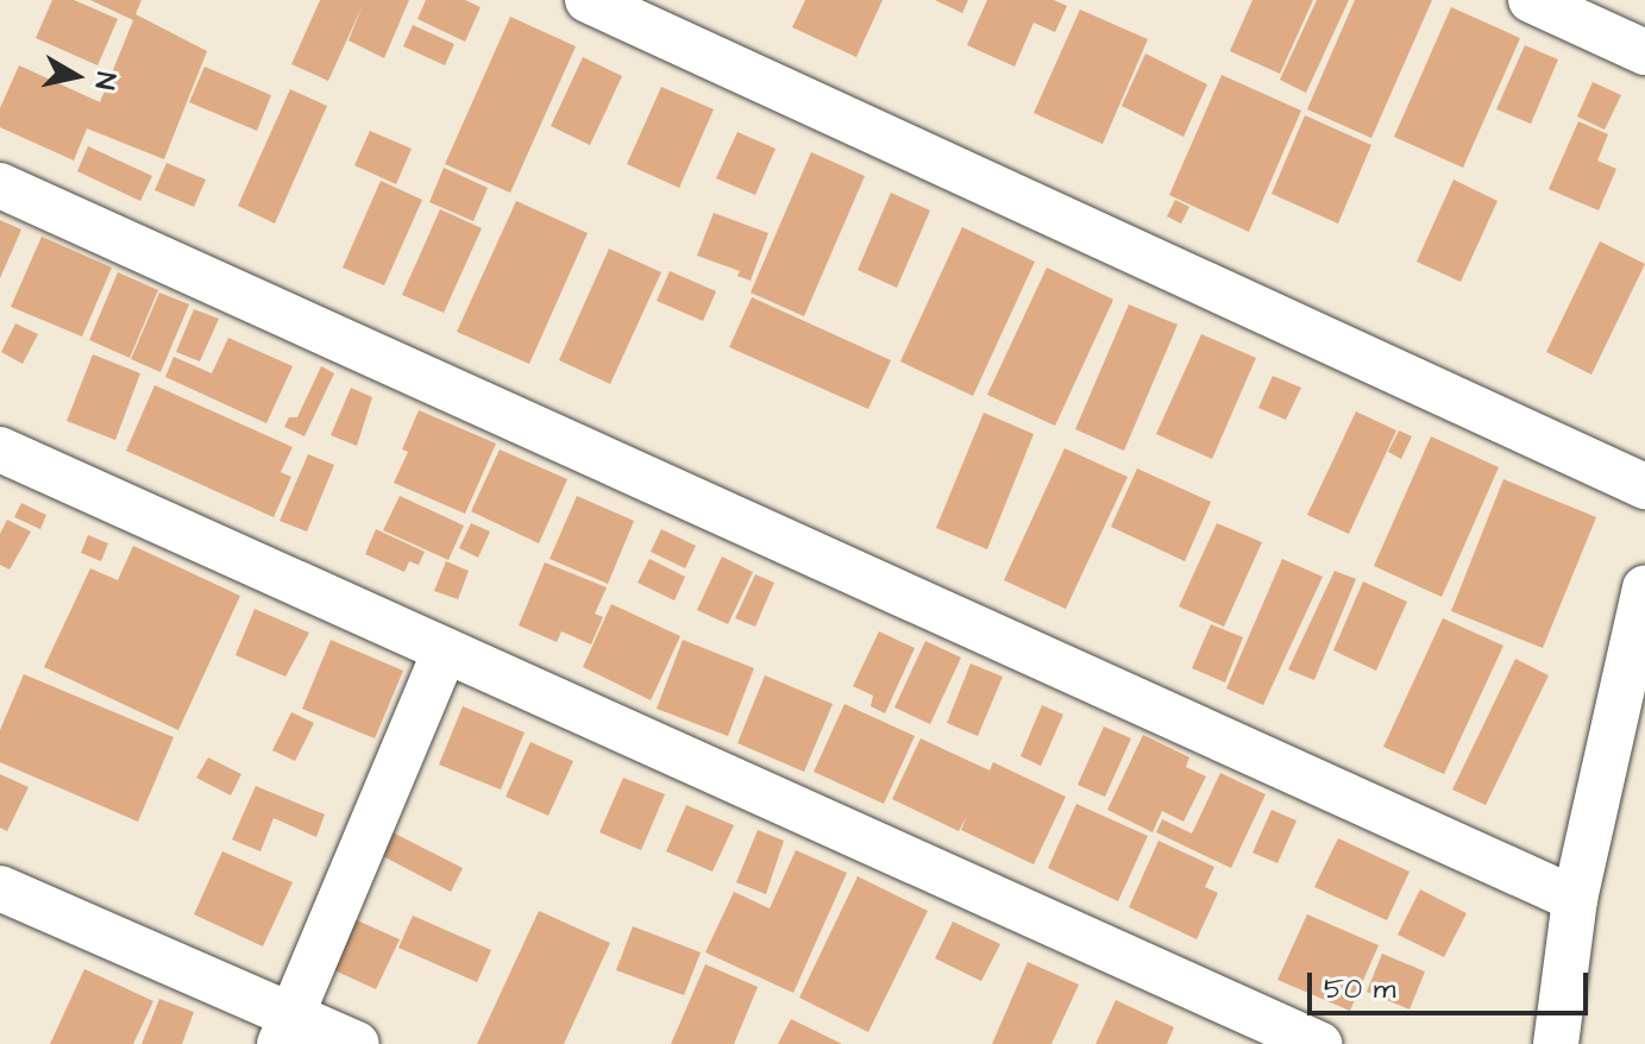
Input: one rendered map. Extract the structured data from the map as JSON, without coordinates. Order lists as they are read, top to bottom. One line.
{"scale_bar":"50 m","north":"right"}
